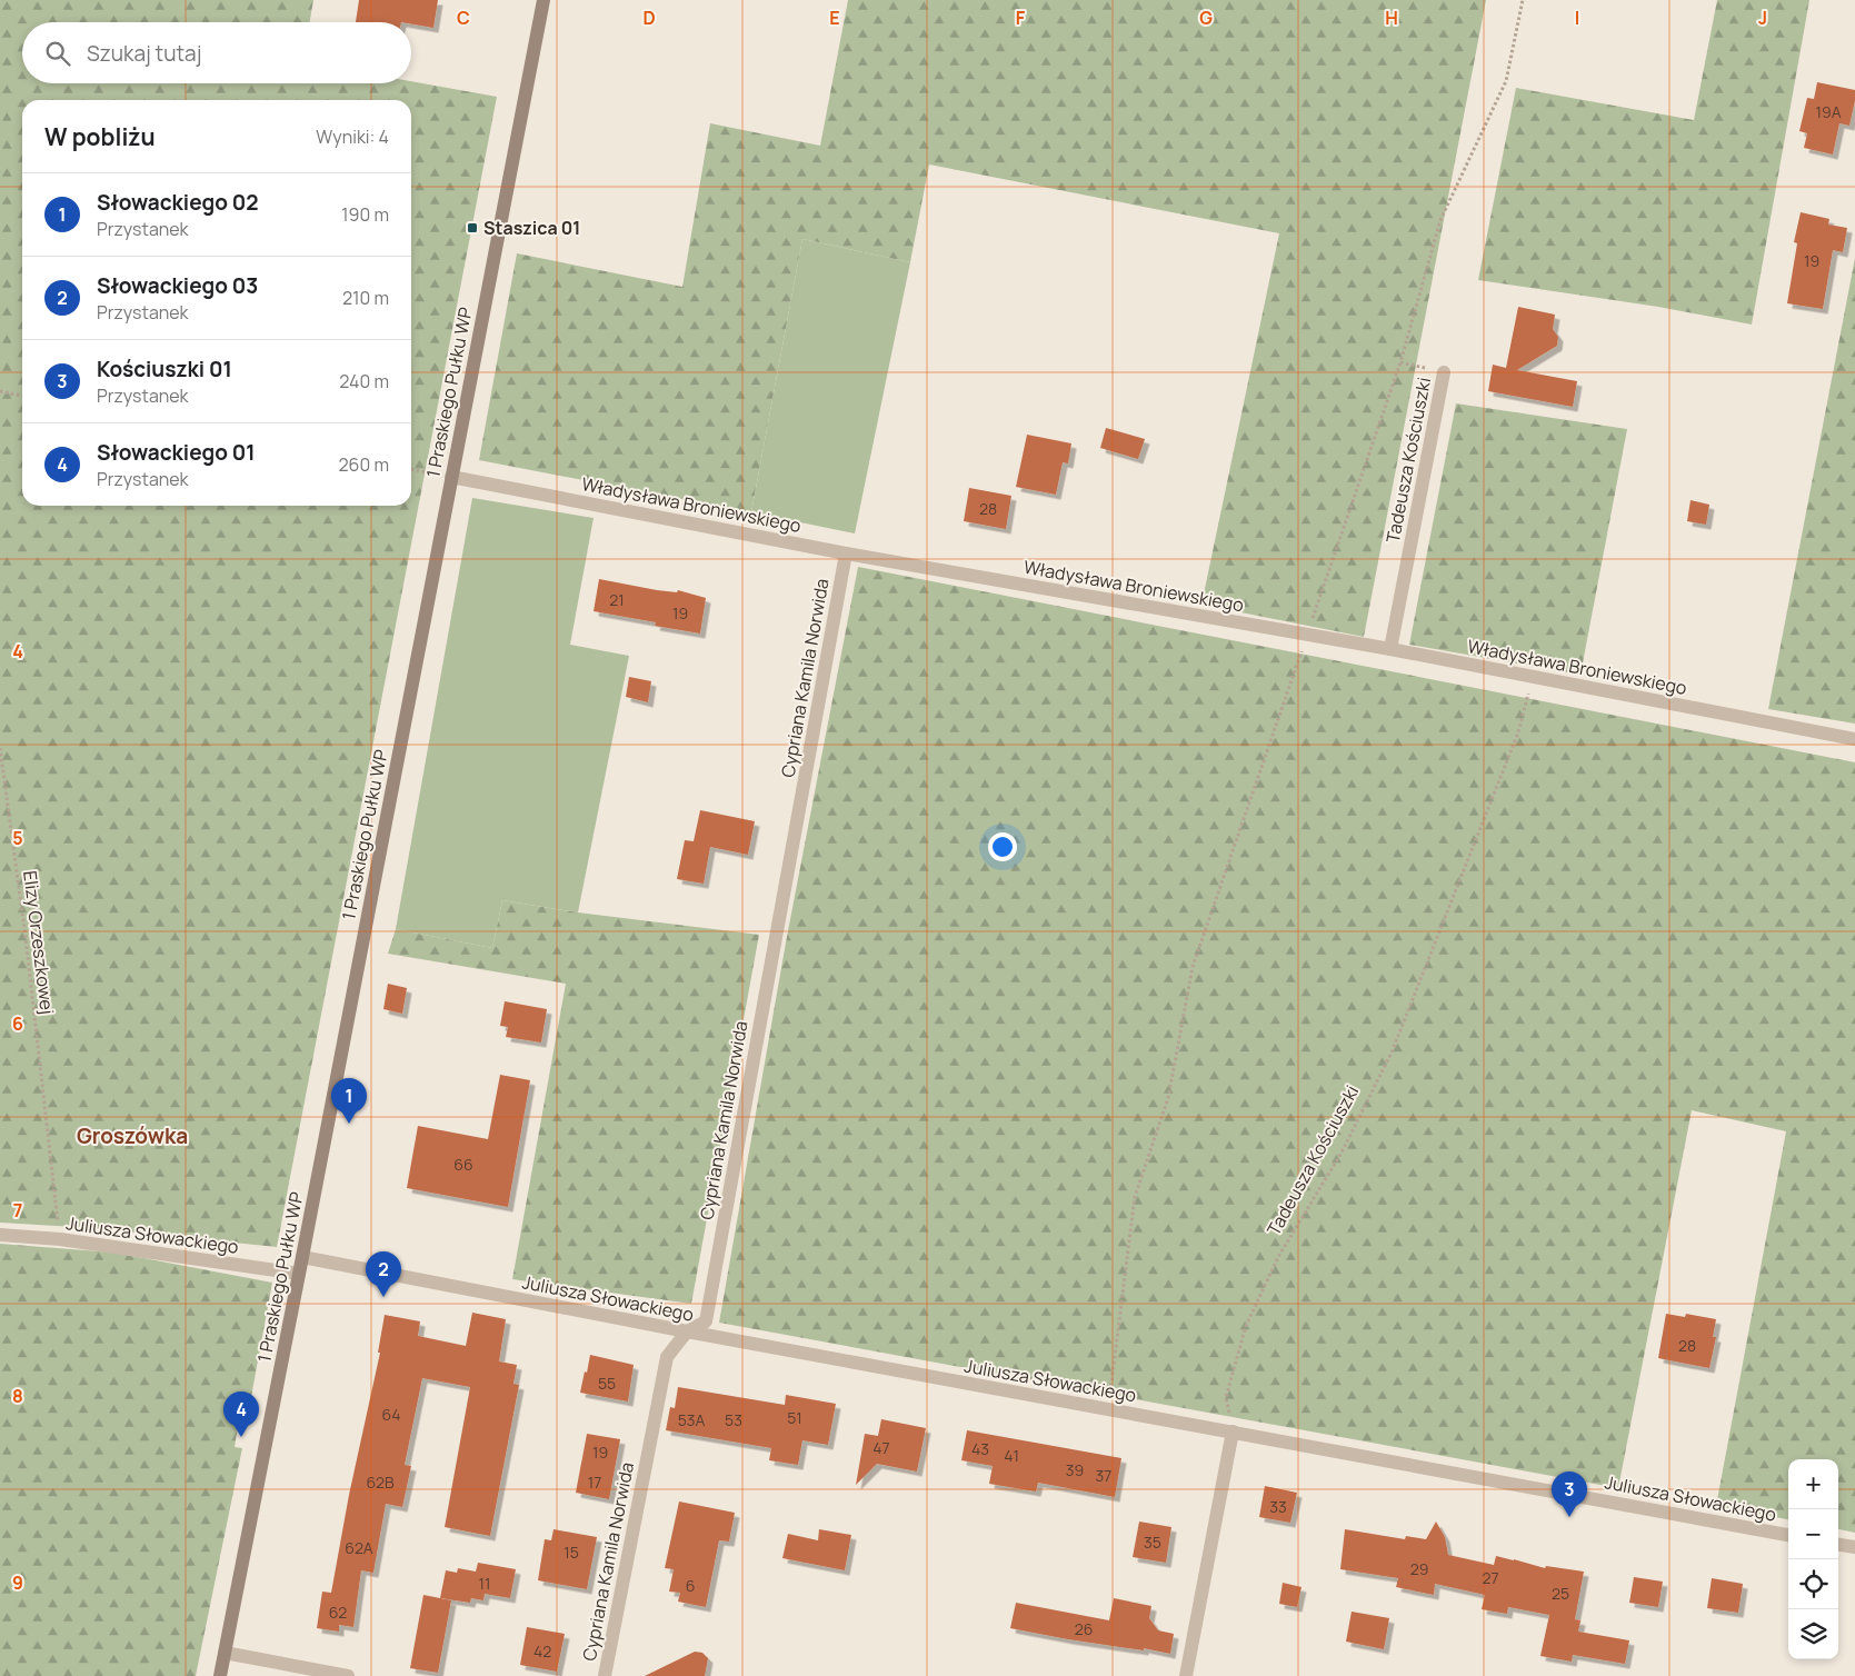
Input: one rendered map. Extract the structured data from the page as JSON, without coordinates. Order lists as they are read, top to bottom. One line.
{"streets":{"street":["1 Praskiego Pułku WP","Tadeusza Kościuszki","Władysława Broniewskiego","Cypriana Kamila Norwida","Juliusza Słowackiego"],"path":["Elizy Orzeszkowej"]},"crossings":[["1 Praskiego Pułku WP","Władysława Broniewskiego"],["1 Praskiego Pułku WP","Juliusza Słowackiego"],["Tadeusza Kościuszki","Władysława Broniewskiego"],["Tadeusza Kościuszki","Juliusza Słowackiego"],["Władysława Broniewskiego","Cypriana Kamila Norwida"],["Cypriana Kamila Norwida","Juliusza Słowackiego"],["Elizy Orzeszkowej","Juliusza Słowackiego"]],"districts":["Groszówka"],"places":{"transit":["Staszica 01"]},"house_numbers":["19A","19","28","21","19","66","28","55","64","51","53A","53","47","43","19","41","39","37","62B","17","33","35","62A","15","29","27","11","6","25","62","26","42"],"page":{"search":"Szukaj tutaj","heading":["W pobliżu","Wyniki: 4"],"list":[{"mark":"1","name":"Słowackiego 02","note":"Przystanek","value":"190 m"},{"mark":"2","name":"Słowackiego 03","note":"Przystanek","value":"210 m"},{"mark":"3","name":"Kościuszki 01","note":"Przystanek","value":"240 m"},{"mark":"4","name":"Słowackiego 01","note":"Przystanek","value":"260 m"}],"pins":["1","2","4","3"],"map_buttons":["+","−"]},"grid":{"columns":["C","D","E","F","G","H","I","J"],"rows":["4","5","6","7","8","9"]}}
